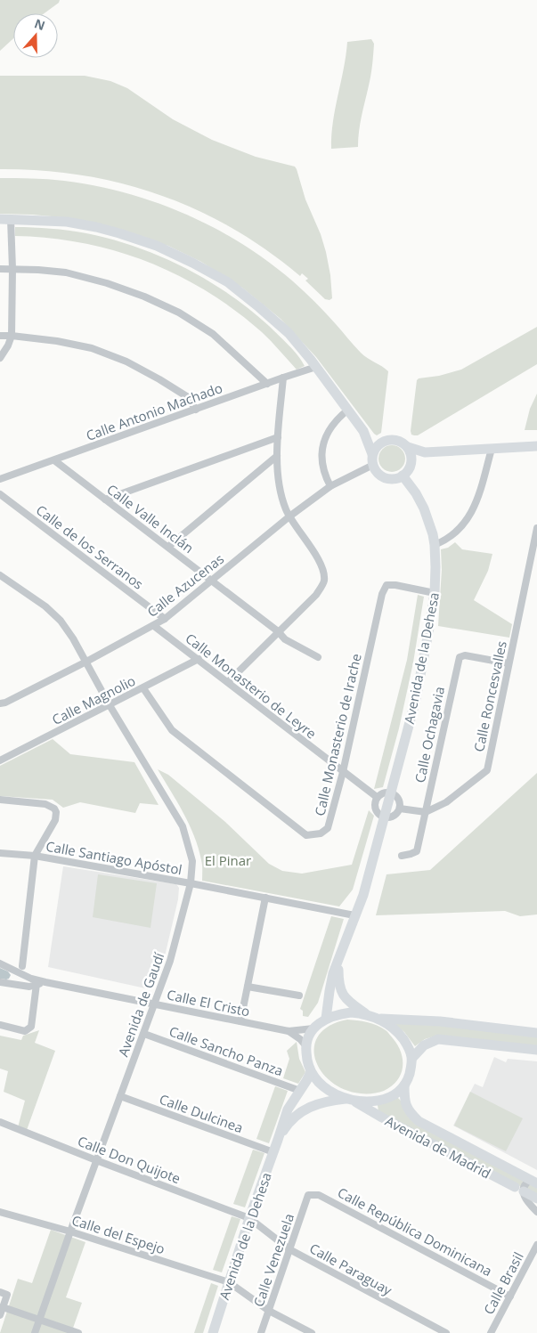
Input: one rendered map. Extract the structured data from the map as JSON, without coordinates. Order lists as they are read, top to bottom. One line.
{"streets":{"street":["Calle Antonio Machado","Calle Valle Inclán","Calle de los Serranos","Calle Azucenas","Avenida de la Dehesa","Calle Monasterio de Leyre","Calle Roncesvalles","Calle Magnolio","Calle Monasterio de Irache","Calle Ochagavia","Calle Santiago Apóstol","Calle El Cristo","Avenida de Gaudí","Calle Sancho Panza","Calle Dulcinea","Avenida de Madrid","Calle Don Quijote","Calle República Dominicana","Calle del Espejo","Calle Venezuela","Calle Paraguay","Calle Brasil"]},"crossings":[["Calle Antonio Machado","Calle Valle Inclán"],["Calle Valle Inclán","Calle Azucenas"],["Calle de los Serranos","Calle Azucenas"],["Calle Azucenas","Avenida de la Dehesa"],["Calle Azucenas","Calle Monasterio de Leyre"],["Calle Azucenas","Avenida de Gaudí"],["Avenida de la Dehesa","Calle Monasterio de Irache"],["Avenida de la Dehesa","Calle Santiago Apóstol"],["Avenida de la Dehesa","Calle El Cristo"],["Avenida de la Dehesa","Calle Sancho Panza"],["Avenida de la Dehesa","Calle Dulcinea"],["Avenida de la Dehesa","Avenida de Madrid"],["Avenida de la Dehesa","Calle Don Quijote"],["Avenida de la Dehesa","Calle del Espejo"],["Avenida de la Dehesa","Calle Paraguay"],["Calle Monasterio de Leyre","Calle Magnolio"],["Calle Monasterio de Leyre","Calle Monasterio de Irache"],["Calle Roncesvalles","Calle Ochagavia"],["Calle Magnolio","Calle Monasterio de Irache"],["Calle Magnolio","Avenida de Gaudí"],["Calle Santiago Apóstol","Avenida de Gaudí"],["Calle El Cristo","Avenida de Gaudí"],["Calle El Cristo","Avenida de Madrid"],["Avenida de Gaudí","Calle Sancho Panza"],["Avenida de Gaudí","Calle Dulcinea"],["Avenida de Gaudí","Calle Don Quijote"],["Avenida de Gaudí","Calle del Espejo"],["Calle Don Quijote","Calle Paraguay"],["Calle República Dominicana","Calle Venezuela"],["Calle República Dominicana","Calle Brasil"],["Calle del Espejo","Calle Venezuela"],["Calle Venezuela","Calle Paraguay"]],"parks":["El Pinar"],"north":"top"}
